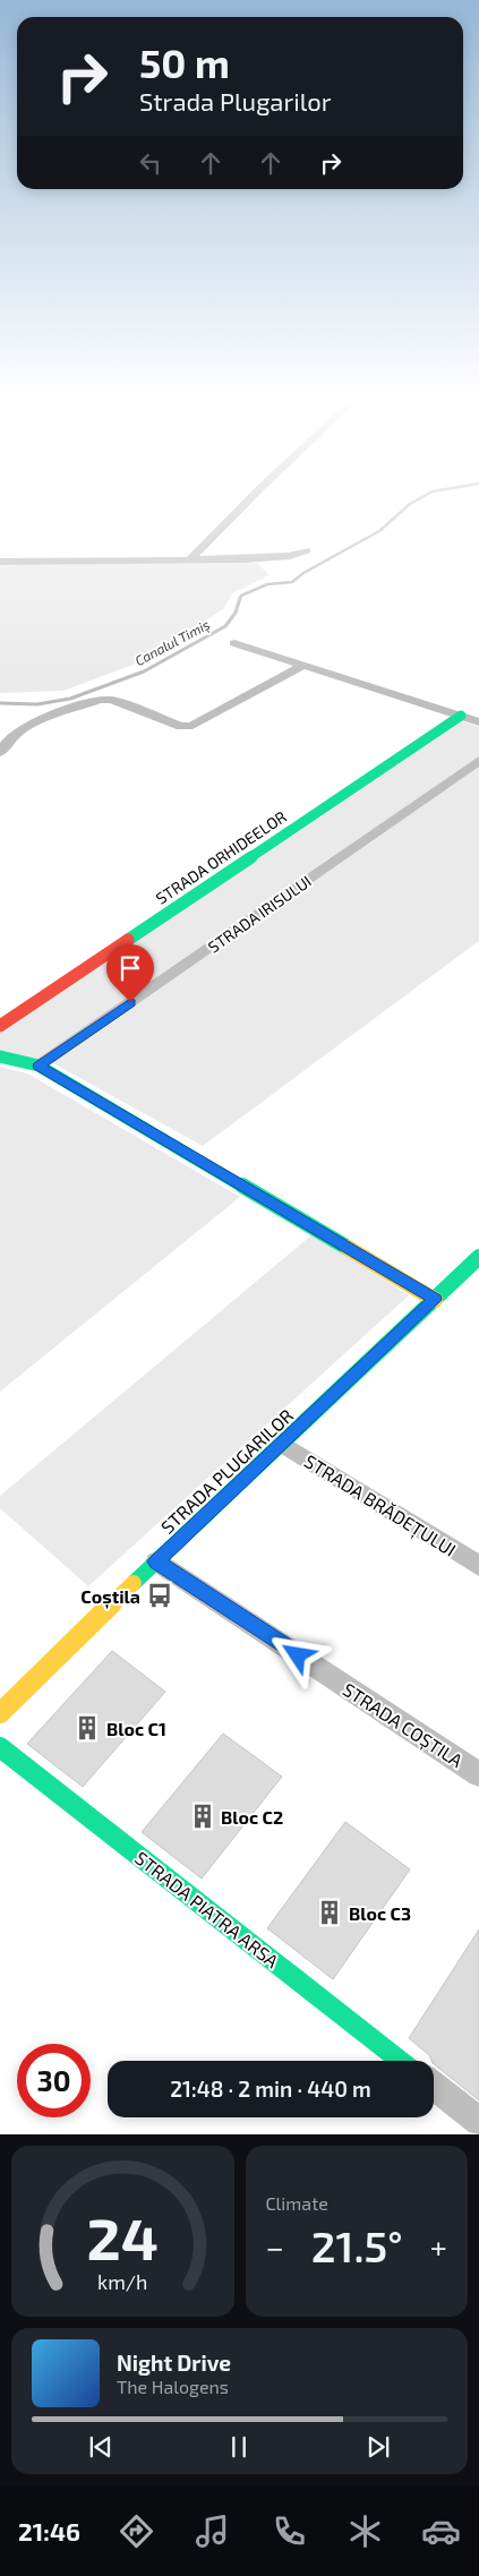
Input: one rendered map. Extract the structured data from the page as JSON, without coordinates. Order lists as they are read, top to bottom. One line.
{"streets":{"street":["STRADA ORHIDEELOR","STRADA IRISULUI","STRADA PLUGARILOR","STRADA BRĂDEȚULUI","STRADA COȘTILA","STRADA PIATRA ARSA"]},"crossings":[["STRADA PLUGARILOR","STRADA BRĂDEȚULUI"],["STRADA PLUGARILOR","STRADA COȘTILA"]],"water":["Canalul Timiș"],"places":{"bus stop":["Coștila"],"building":["Bloc C1","Bloc C2","Bloc C3"]},"page":{"turn":["50 m","Strada Plugarilor"],"limit":"30","trip":"21:48 · 2 min · 440 m","tile":"Climate","heat":["−","21.5°","+"],"song":["Night Drive","The Halogens"],"tabs":"21:46","gauge":["24","km/h"]}}
